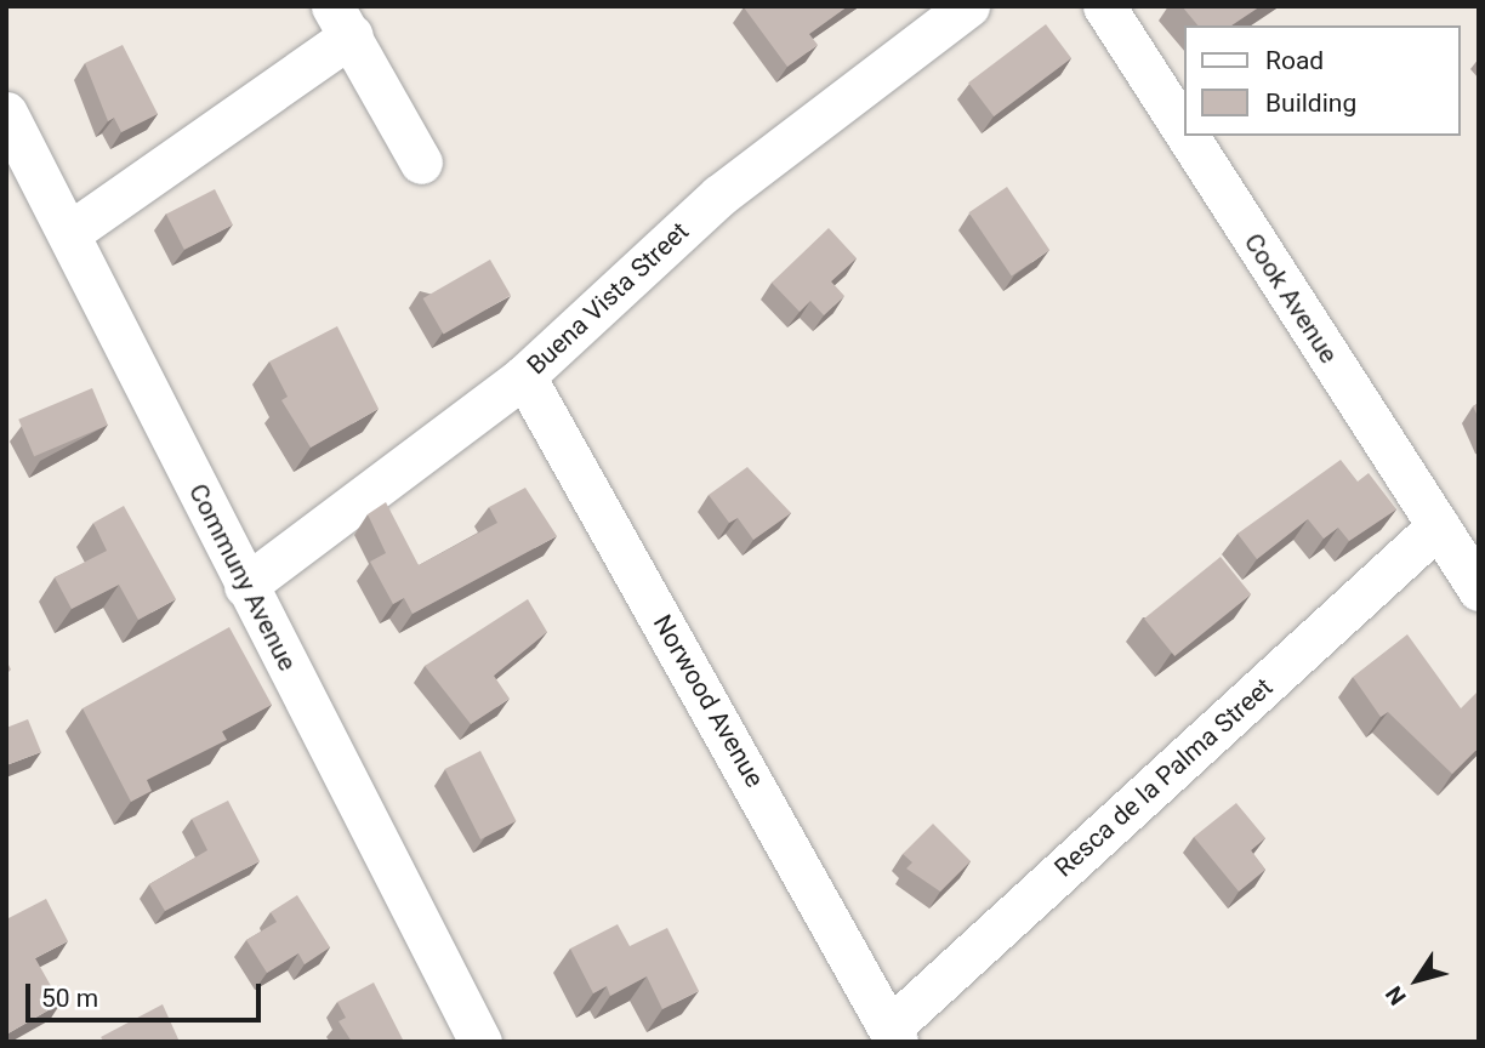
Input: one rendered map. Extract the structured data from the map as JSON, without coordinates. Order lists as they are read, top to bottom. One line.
{"streets":{"street":["Buena Vista Street","Cook Avenue","Communy Avenue","Norwood Avenue","Resca de la Palma Street"]},"crossings":[["Buena Vista Street","Communy Avenue"],["Buena Vista Street","Norwood Avenue"],["Cook Avenue","Resca de la Palma Street"],["Norwood Avenue","Resca de la Palma Street"]],"legend":["Road","Building"],"scale_bar":"50 m","north":"bottom left"}
